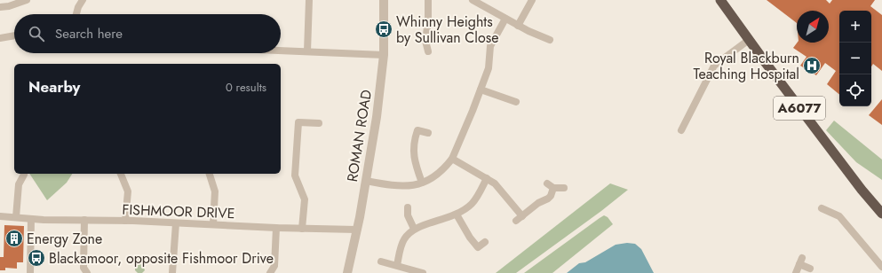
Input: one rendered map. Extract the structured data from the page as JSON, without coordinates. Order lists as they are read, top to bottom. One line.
{"streets":{"highway":["A6077"],"street":["ROMAN ROAD","FISHMOOR DRIVE"]},"crossings":[["ROMAN ROAD","FISHMOOR DRIVE"]],"places":{"bus stop":["Whinny Heights by Sullivan Close","Blackamoor, opposite Fishmoor Drive"],"hospital":["Royal Blackburn Teaching Hospital"],"building":["Energy Zone"]},"north":"top right","page":{"map_buttons":["+","−"],"search":"Search here","heading":["Nearby","0 results"]}}
